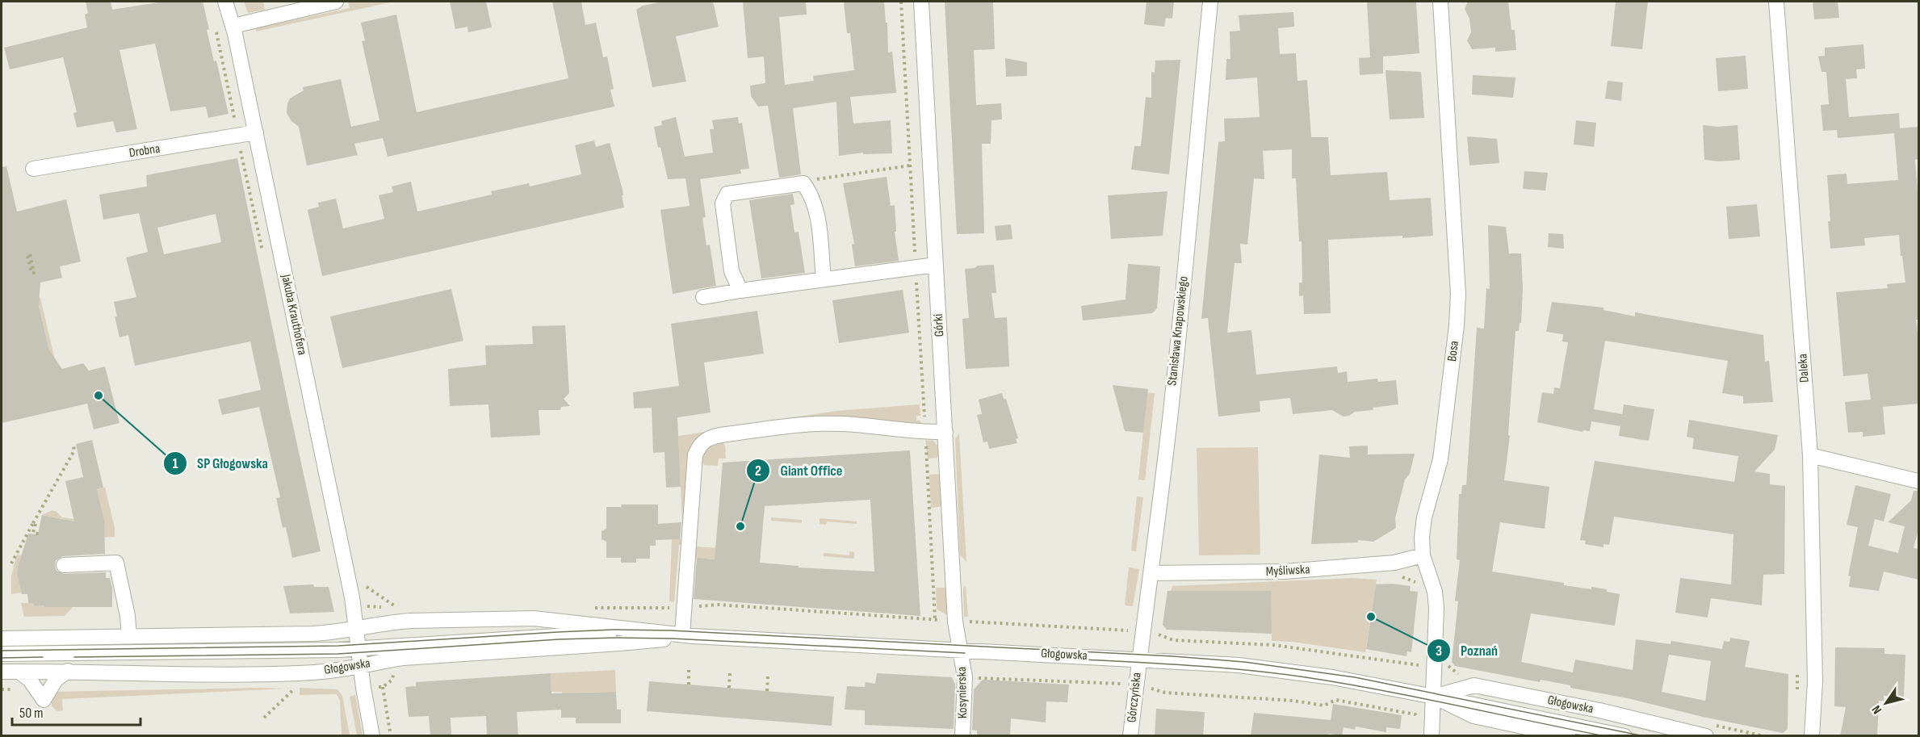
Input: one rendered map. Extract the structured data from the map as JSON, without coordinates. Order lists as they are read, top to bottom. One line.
{"streets":{"street":["Drobna","Jakuba Krauthofera","Górki","Stanisława Knapowskiego","Bosa","Daleka","Myśliwska","Głogowska","Kosynierska","Górczyńska"]},"crossings":[["Drobna","Jakuba Krauthofera"],["Jakuba Krauthofera","Głogowska"],["Górki","Głogowska"],["Górki","Kosynierska"],["Stanisława Knapowskiego","Myśliwska"],["Stanisława Knapowskiego","Głogowska"],["Stanisława Knapowskiego","Górczyńska"],["Bosa","Myśliwska"],["Bosa","Głogowska"],["Głogowska","Kosynierska"],["Głogowska","Górczyńska"]],"places":["SP Głogowska","Giant Office","Poznań"],"scale_bar":"50 m","north":"bottom left"}
